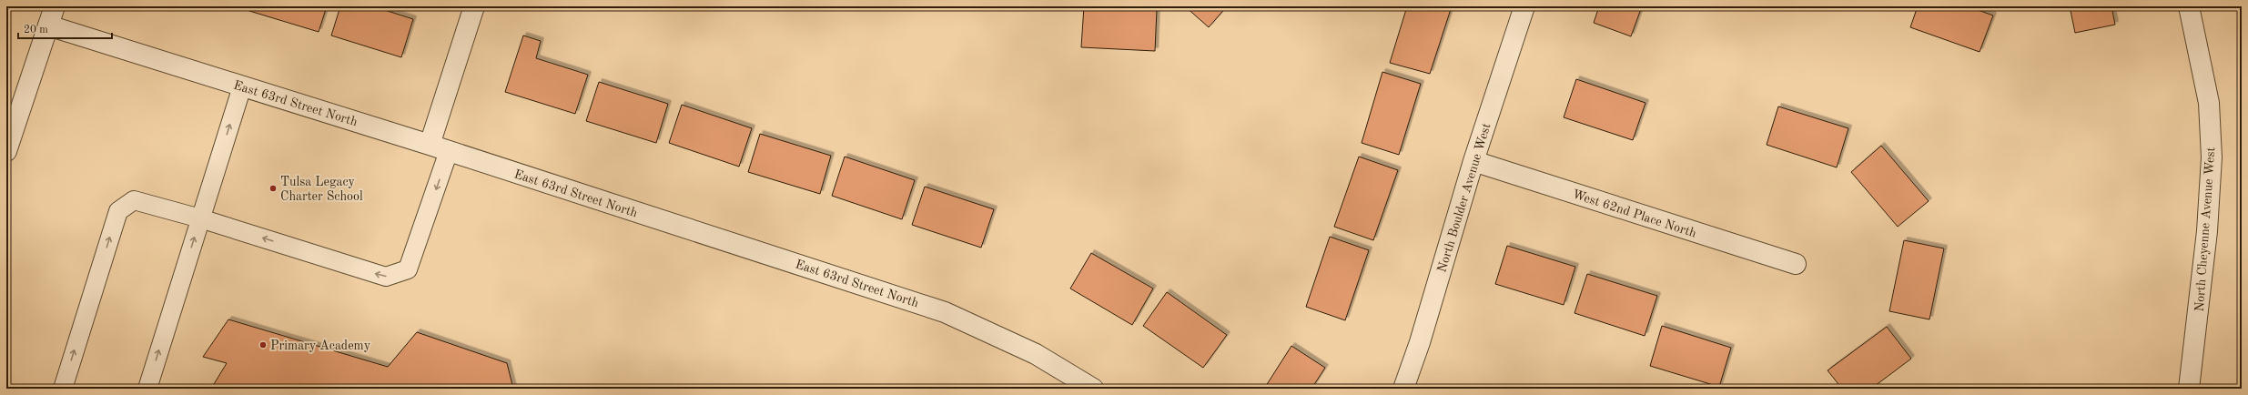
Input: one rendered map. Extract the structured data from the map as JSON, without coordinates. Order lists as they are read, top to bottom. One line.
{"streets":{"street":["East 63rd Street North","North Boulder Avenue West","West 62nd Place North","North Cheyenne Avenue West"]},"crossings":[["North Boulder Avenue West","West 62nd Place North"]],"places":["Tulsa Legacy Charter School","Primary Academy"],"scale_bar":"20 m"}
